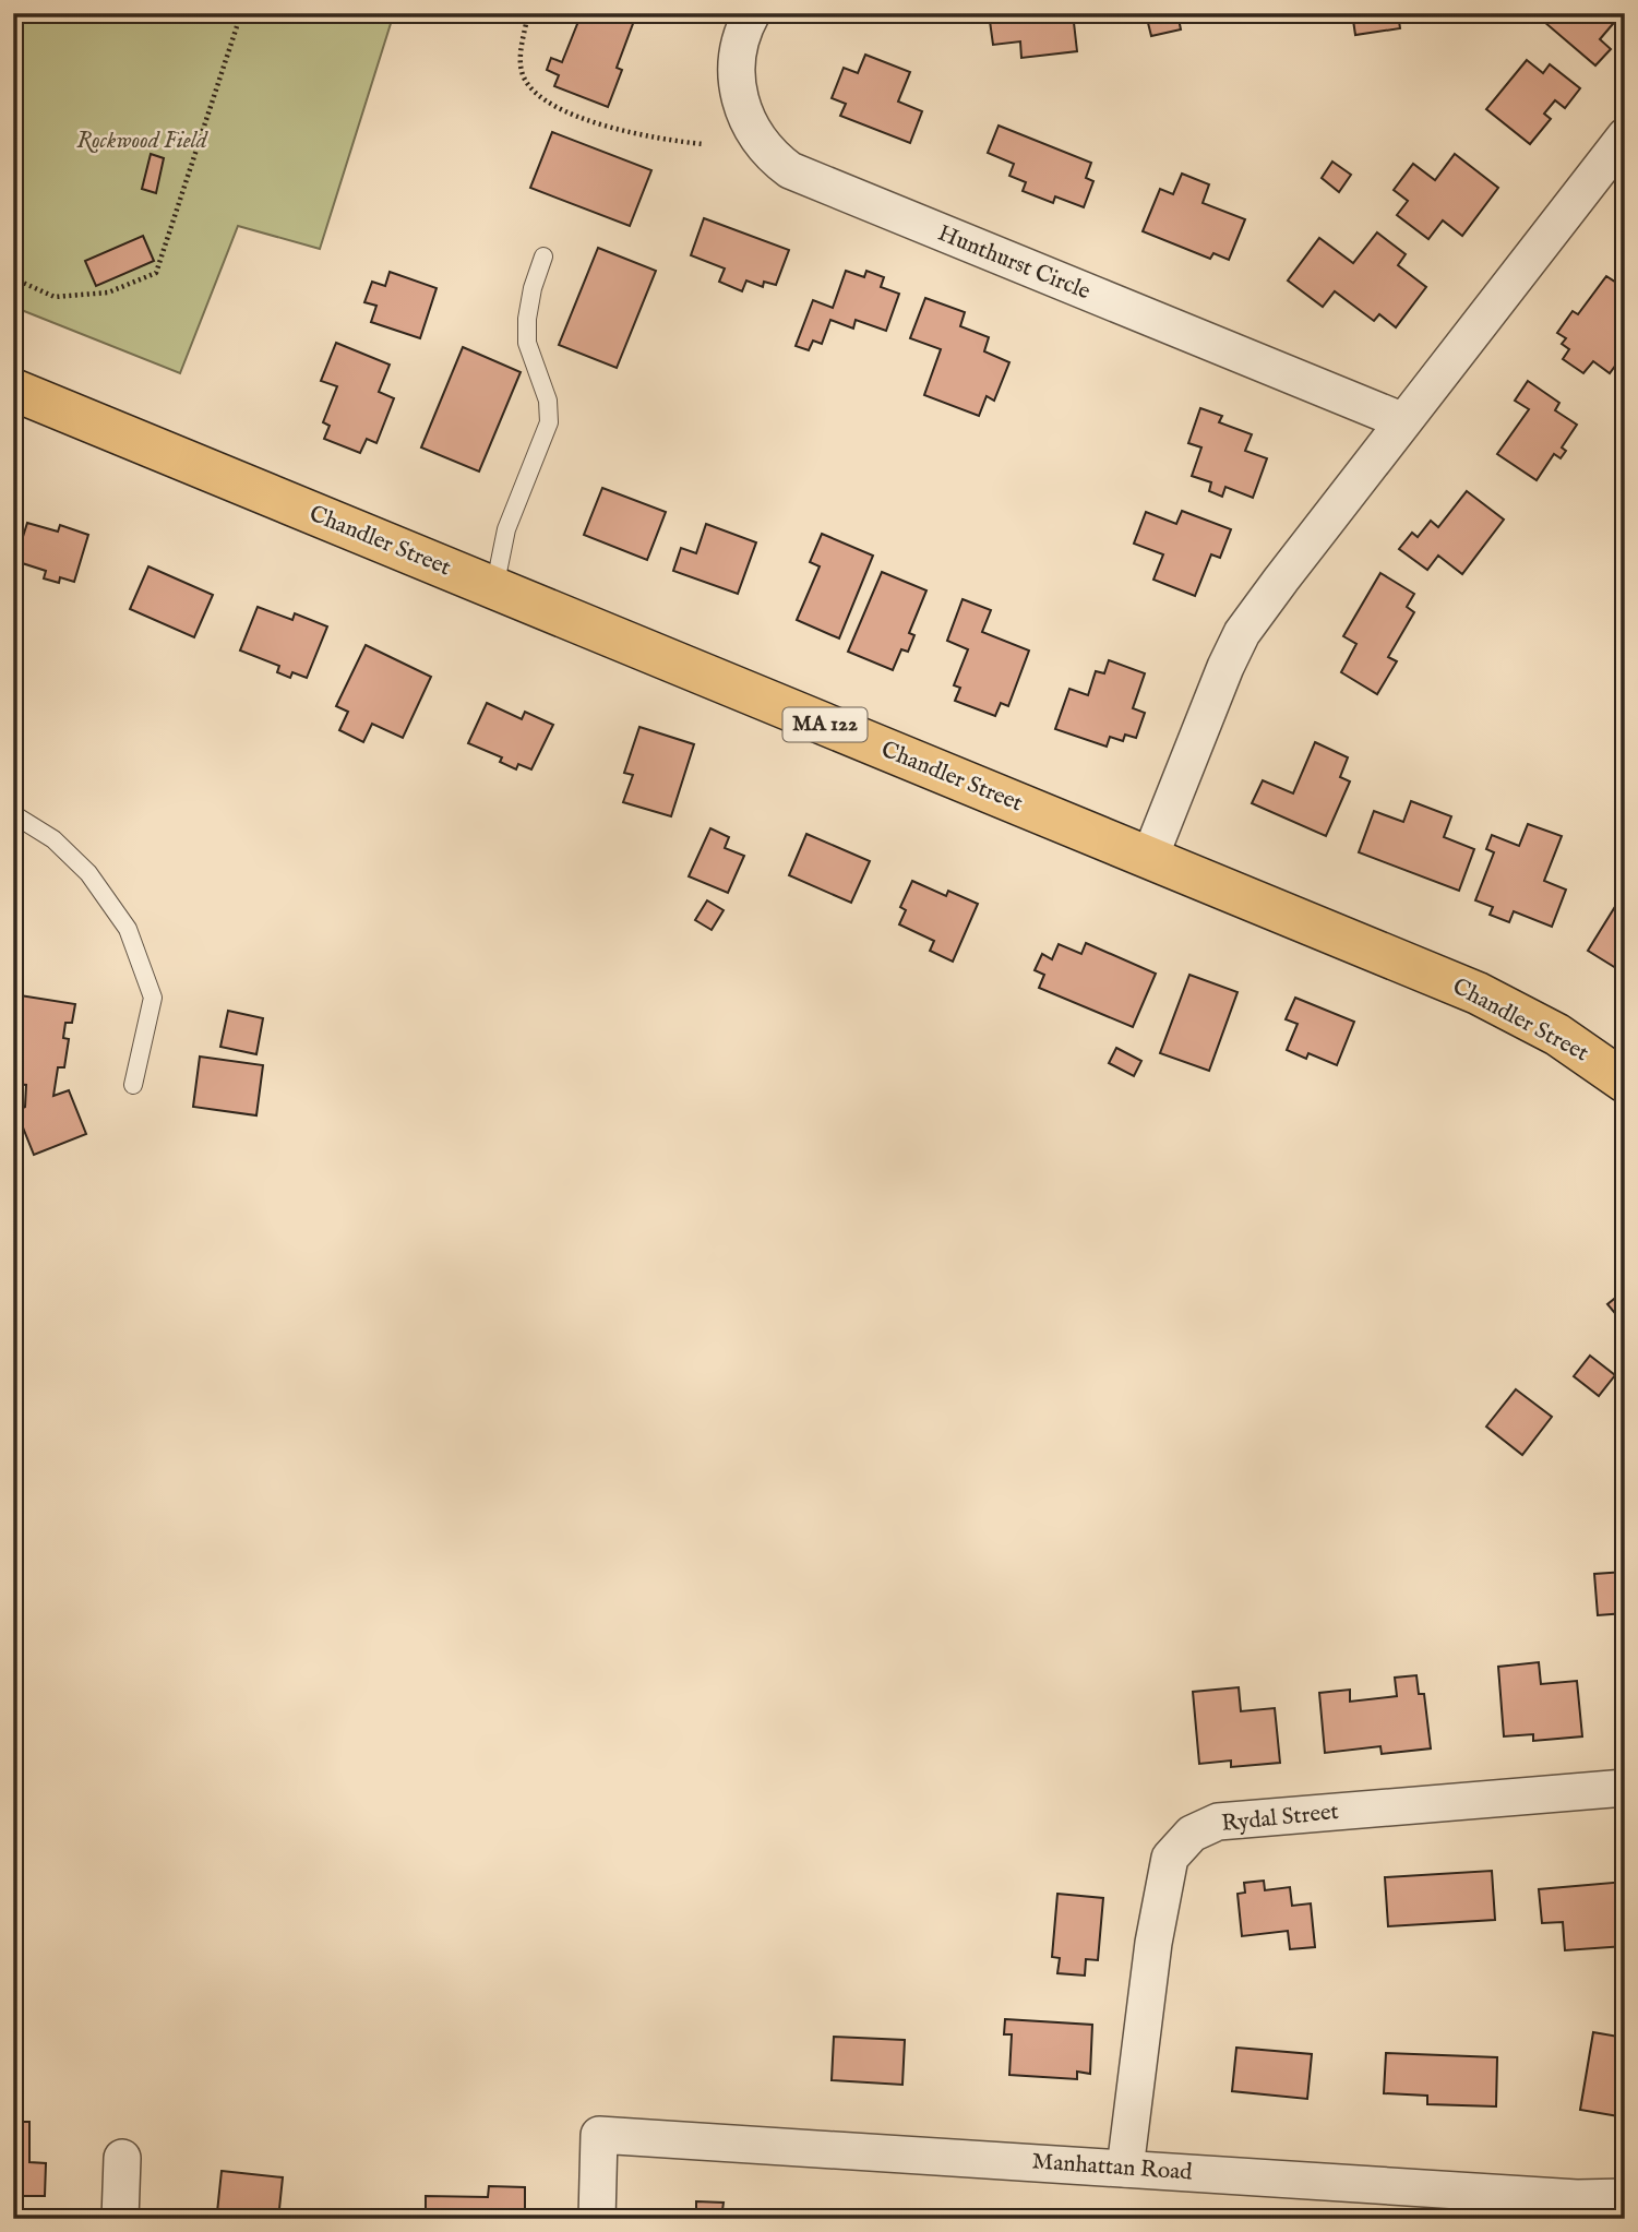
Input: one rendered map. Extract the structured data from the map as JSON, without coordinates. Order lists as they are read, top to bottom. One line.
{"streets":{"main road":["Chandler Street","MA 122"],"street":["Hunthurst Circle","Rydal Street","Manhattan Road"]},"crossings":[["Rydal Street","Manhattan Road"]],"parks":["Rockwood Field"]}
